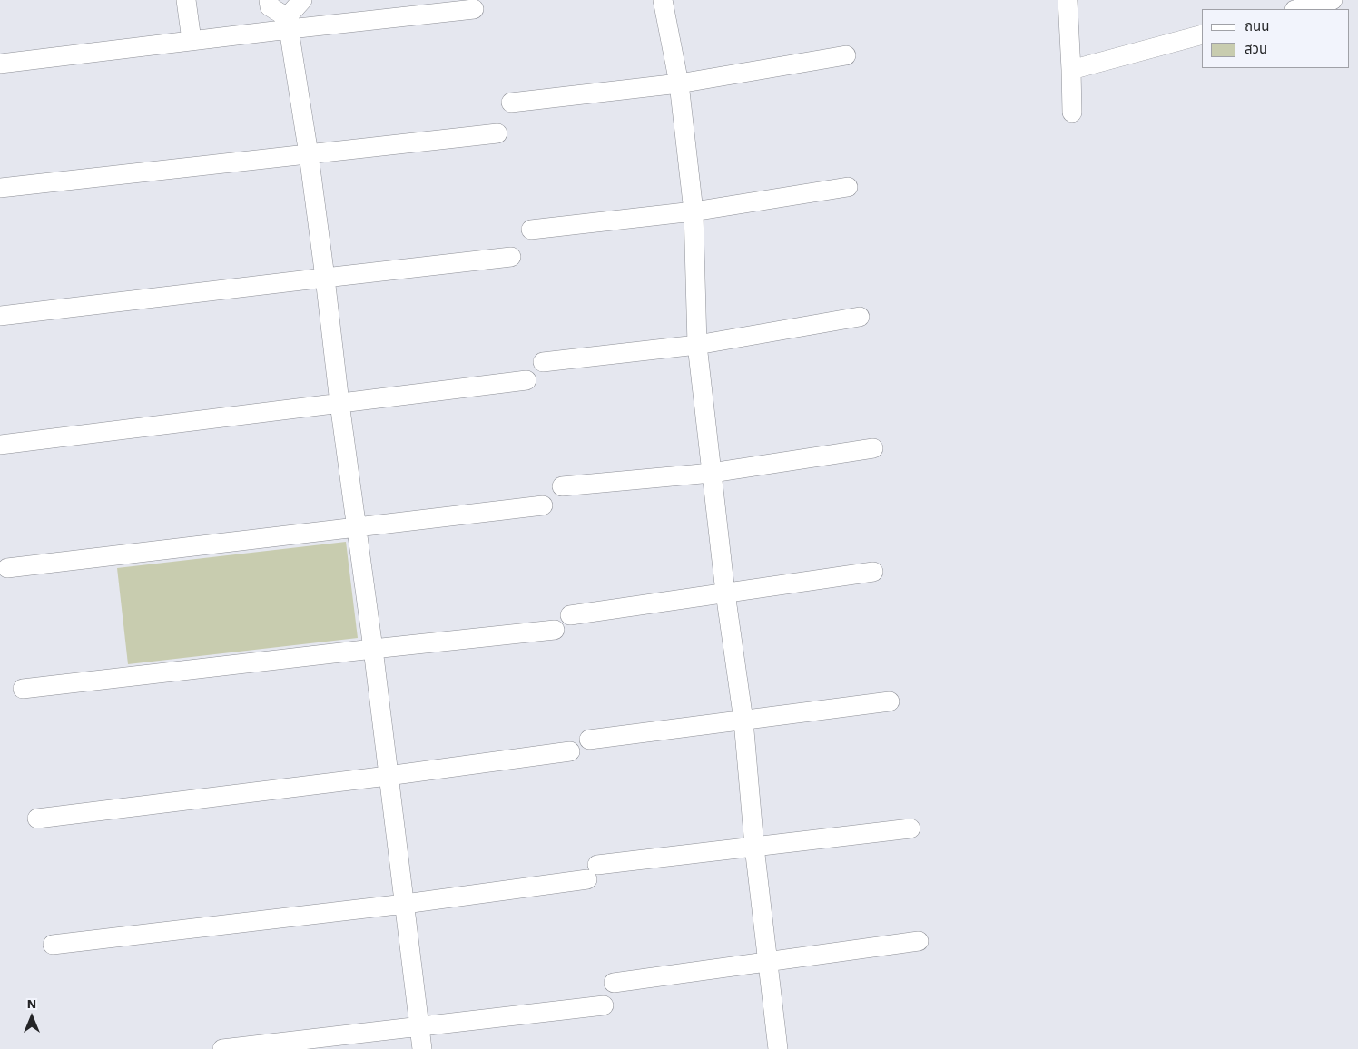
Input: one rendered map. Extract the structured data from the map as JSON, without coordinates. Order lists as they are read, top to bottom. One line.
{"legend":["ถนน","สวน"],"north":"top"}
